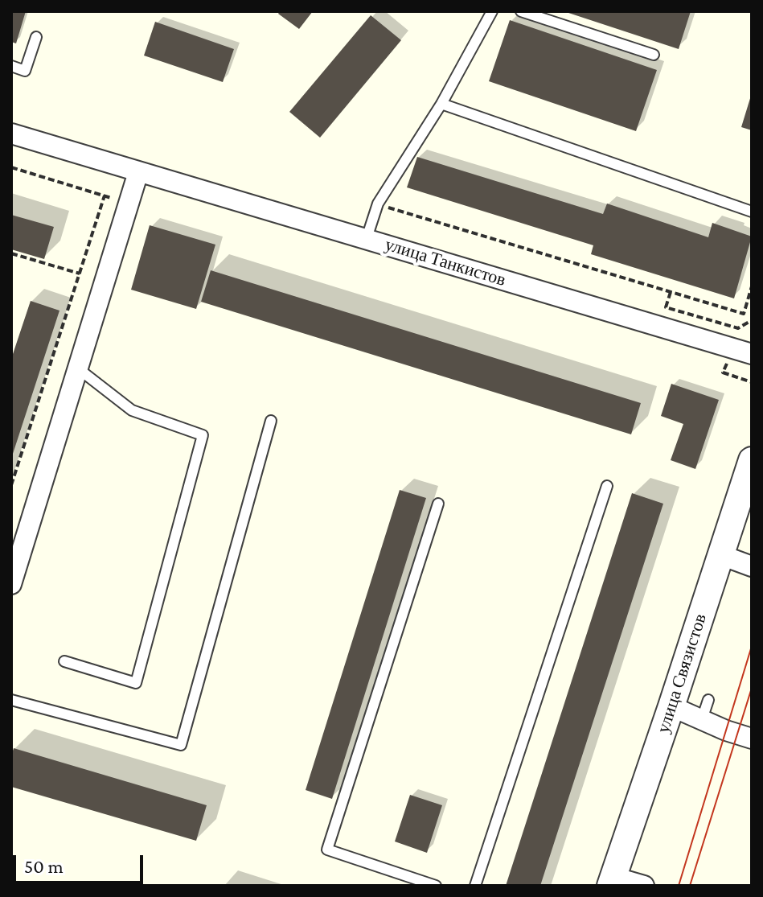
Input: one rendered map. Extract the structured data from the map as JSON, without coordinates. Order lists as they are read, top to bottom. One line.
{"streets":{"street":["улица Танкистов","улица Связистов"]},"scale_bar":"50 m"}
